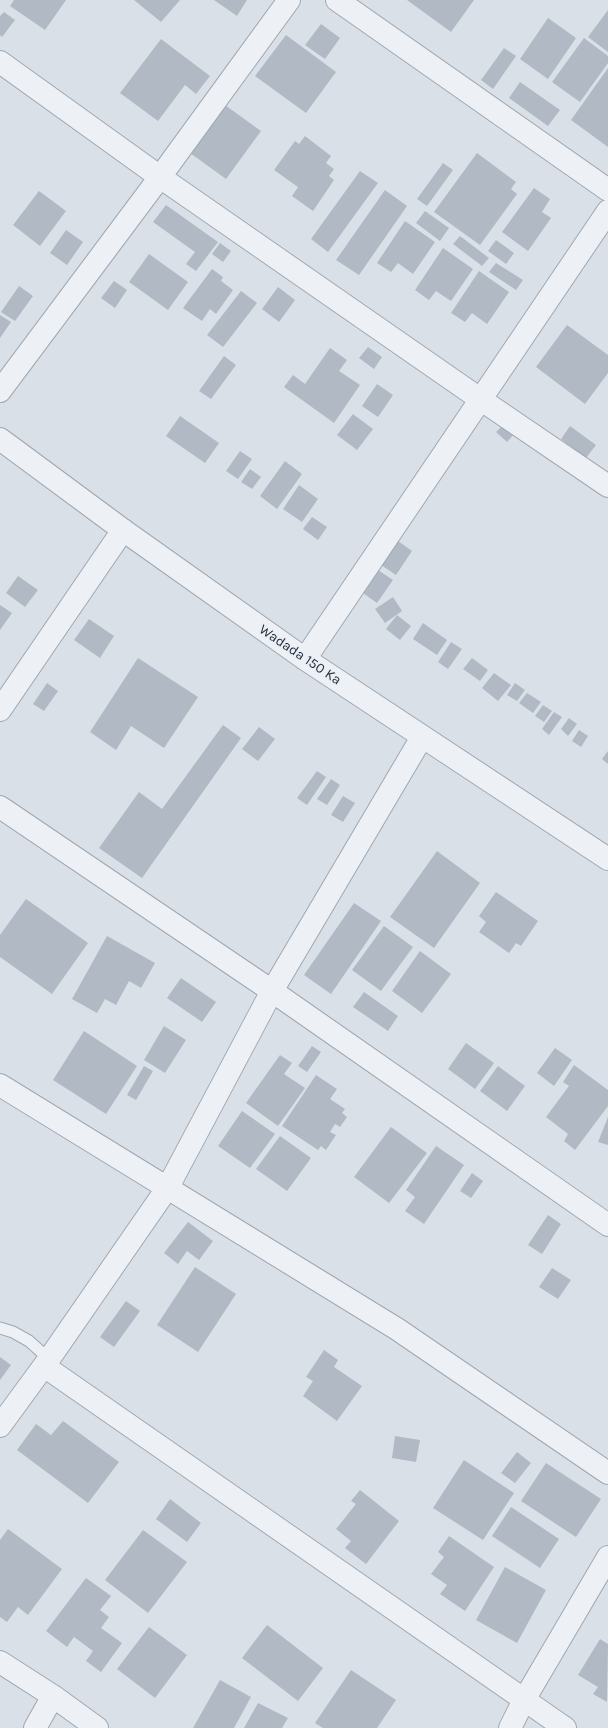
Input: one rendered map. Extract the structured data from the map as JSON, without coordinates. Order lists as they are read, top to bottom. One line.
{"streets":{"street":["Wadada 150 Ka"]}}
